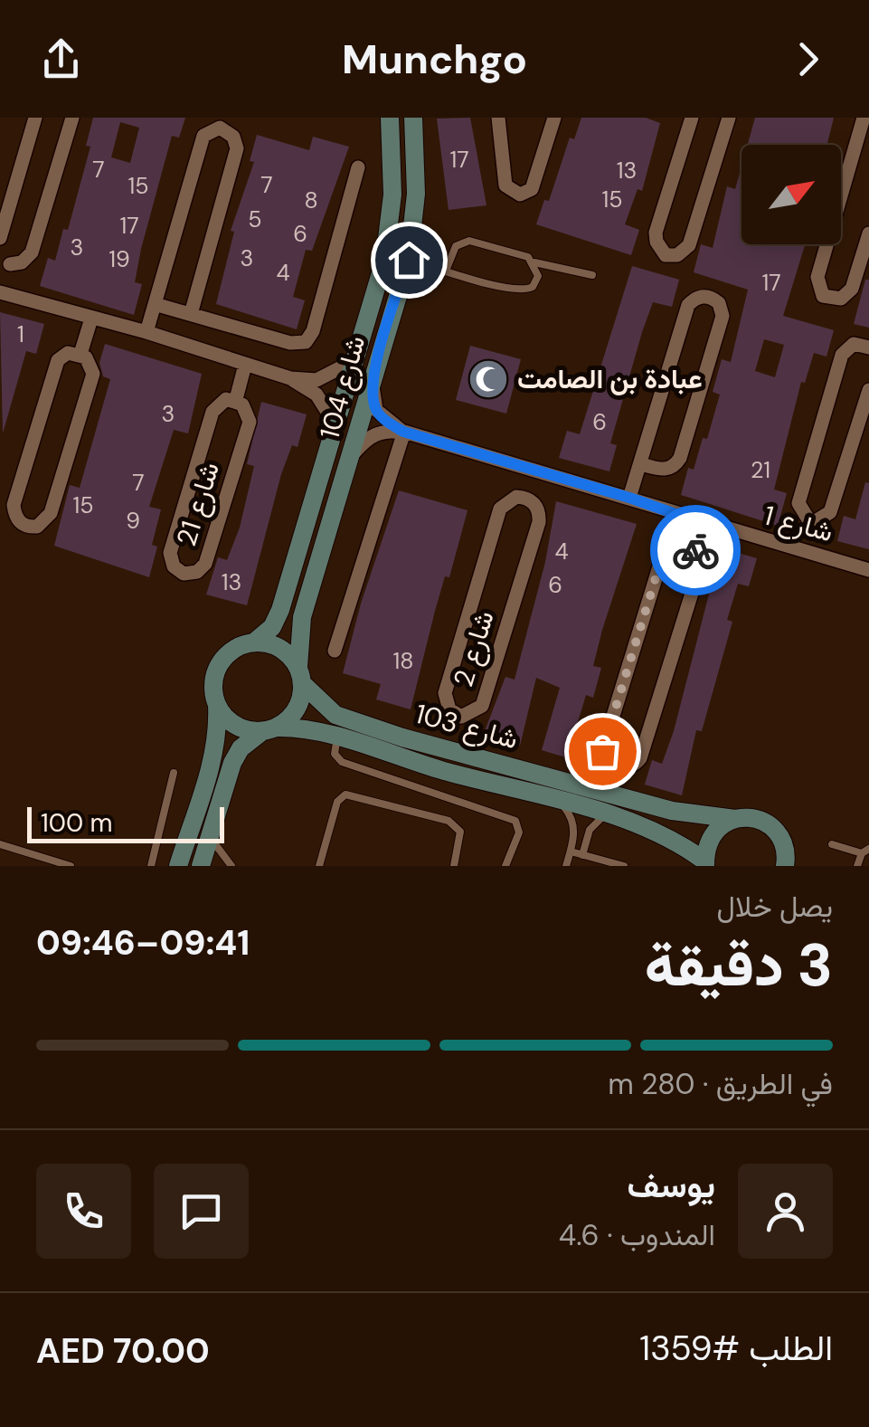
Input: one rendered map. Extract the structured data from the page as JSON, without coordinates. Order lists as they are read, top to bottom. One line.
{"streets":{"street":["شارع 104","شارع 21","شارع 1","شارع 2","شارع 103"]},"crossings":[["شارع 104","شارع 103"],["شارع 1","شارع 2"]],"places":{"mosque":["عبادة بن الصامت"]},"house_numbers":["17","7","13","7","15","15","8","5","17","6","3","3","19","4","17","1","3","6","21","7","15","9","4","13","6","18"],"scale_bar":"100 m","north":"top right","page":{"header":"Munchgo","scale":"100 m","heading":["3 دقيقة","يصل خلال","09:41–09:46"],"panel":["يوسف","المندوب · 4.6","الطلب #1359","AED 70.00"],"bar":"في الطريق · 280 m"}}
